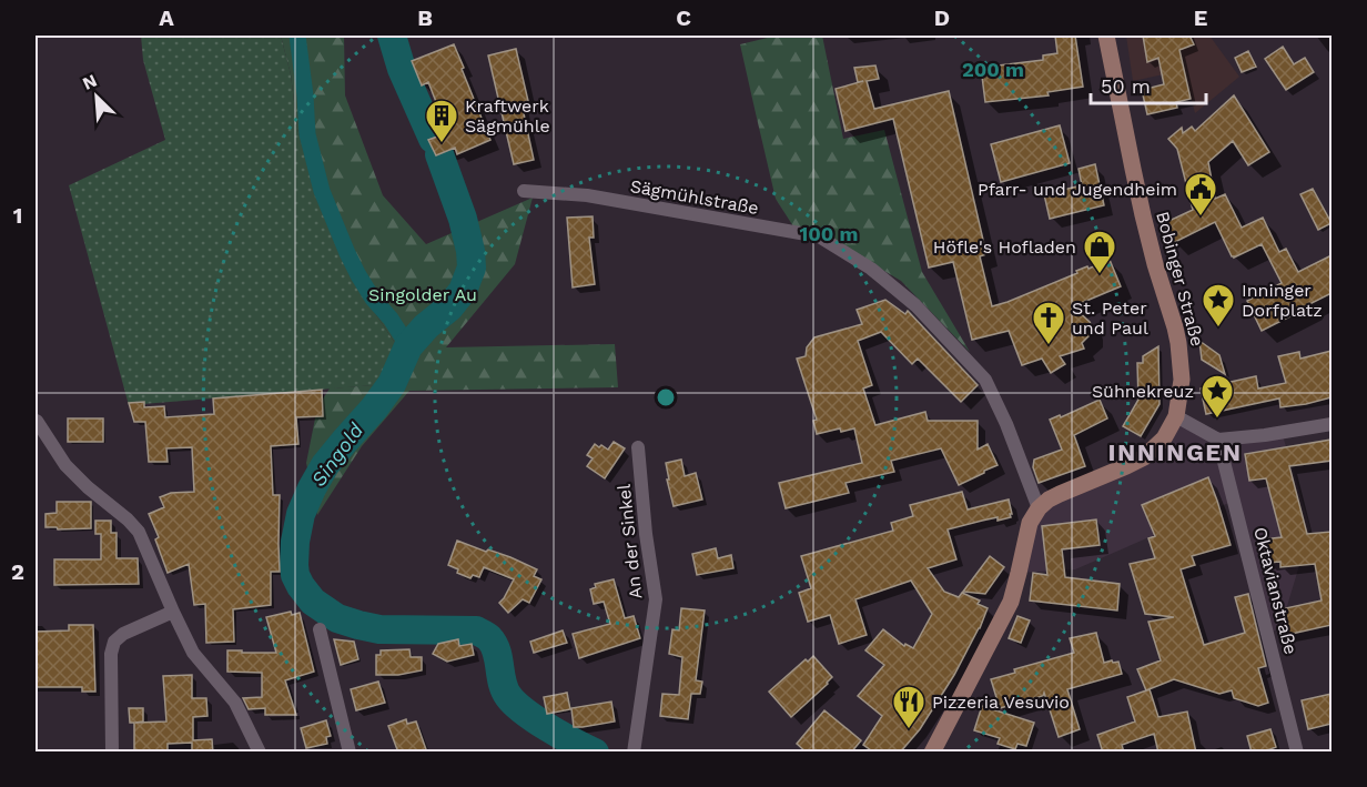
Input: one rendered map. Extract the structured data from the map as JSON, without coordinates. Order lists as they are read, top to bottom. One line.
{"streets":{"main road":["Bobinger Straße"],"street":["Sägmühlstraße","An der Sinkel","Oktavianstraße"]},"crossings":[["Sägmühlstraße","Bobinger Straße"]],"districts":["INNINGEN"],"water":["Singold"],"parks":["Singolder Au"],"places":{"building":["Kraftwerk Sägmühle"],"public building":["Pfarr- und Jugendheim"],"shop":["Höfle's Hofladen"],"place":["Inninger Dorfplatz","Sühnekreuz"],"church":["St. Peter und Paul"],"restaurant":["Pizzeria Vesuvio"]},"scale_bar":"50 m","north":"top left","grid":{"columns":["A","B","C","D","E"],"rows":["1","2"]},"rings":["200 m","100 m"]}
